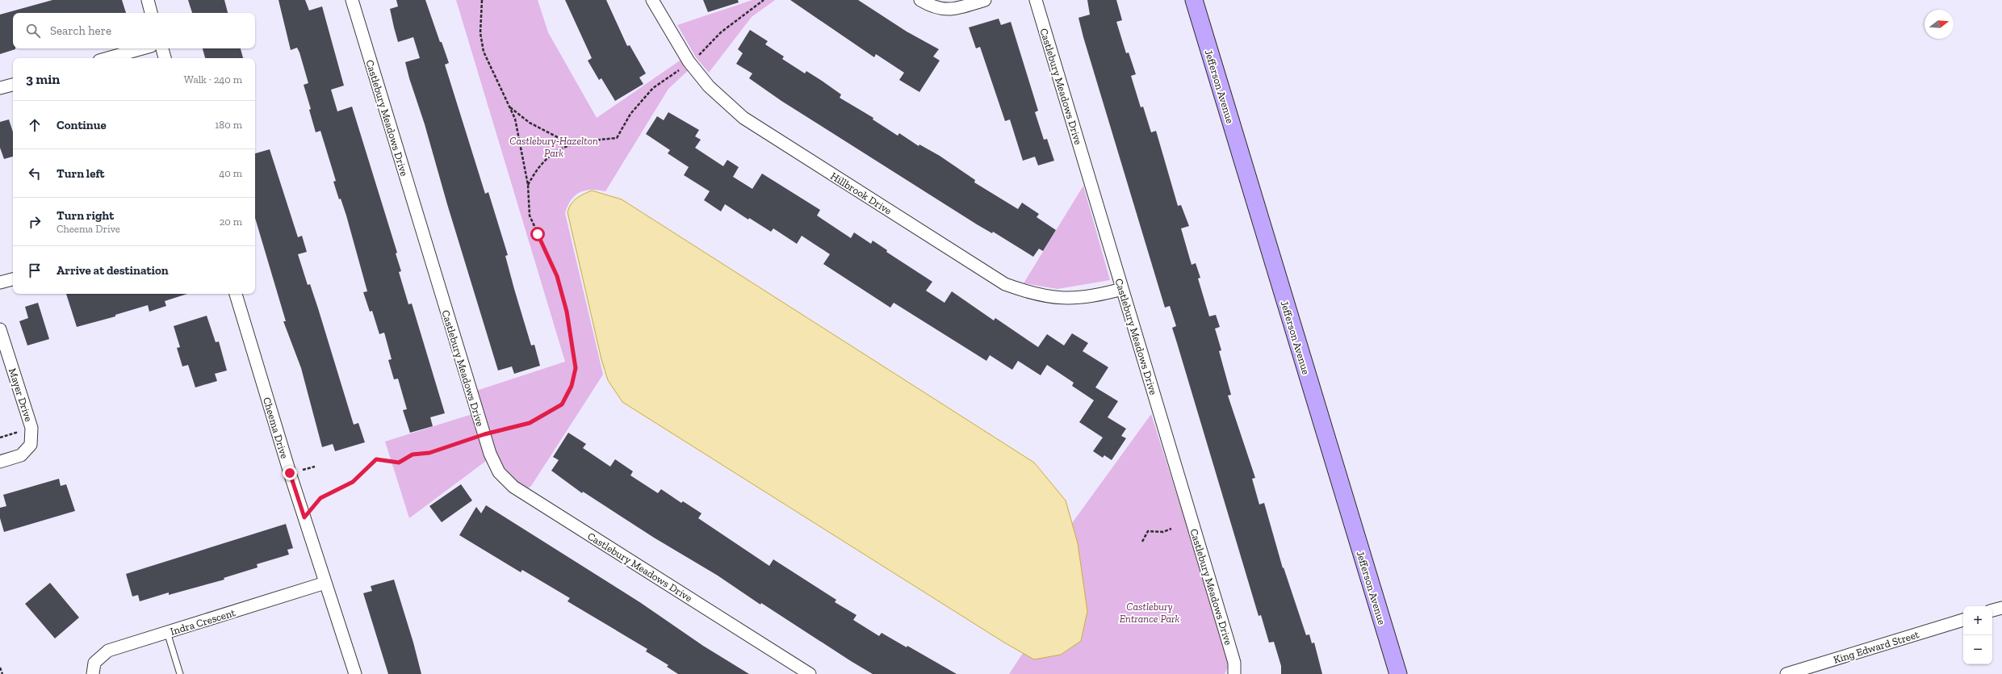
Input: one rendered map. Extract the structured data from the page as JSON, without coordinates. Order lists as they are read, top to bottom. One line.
{"streets":{"street":["Castlebury Meadows Drive","Jefferson Avenue","Hillbrook Drive","Mayer Drive","Cheema Drive","Indra Crescent","King Edward Street"]},"crossings":[["Castlebury Meadows Drive","Hillbrook Drive"],["Cheema Drive","Indra Crescent"]],"parks":["Castlebury-Hazelton Park","Castlebury Entrance Park"],"north":"right","page":{"search":"Search here","heading":["3 min","Walk · 240 m"],"list":[["Continue","180 m"],["Turn left","40 m"],["Turn right","Cheema Drive","20 m"],"Arrive at destination"],"map_buttons":["+","−"]}}
